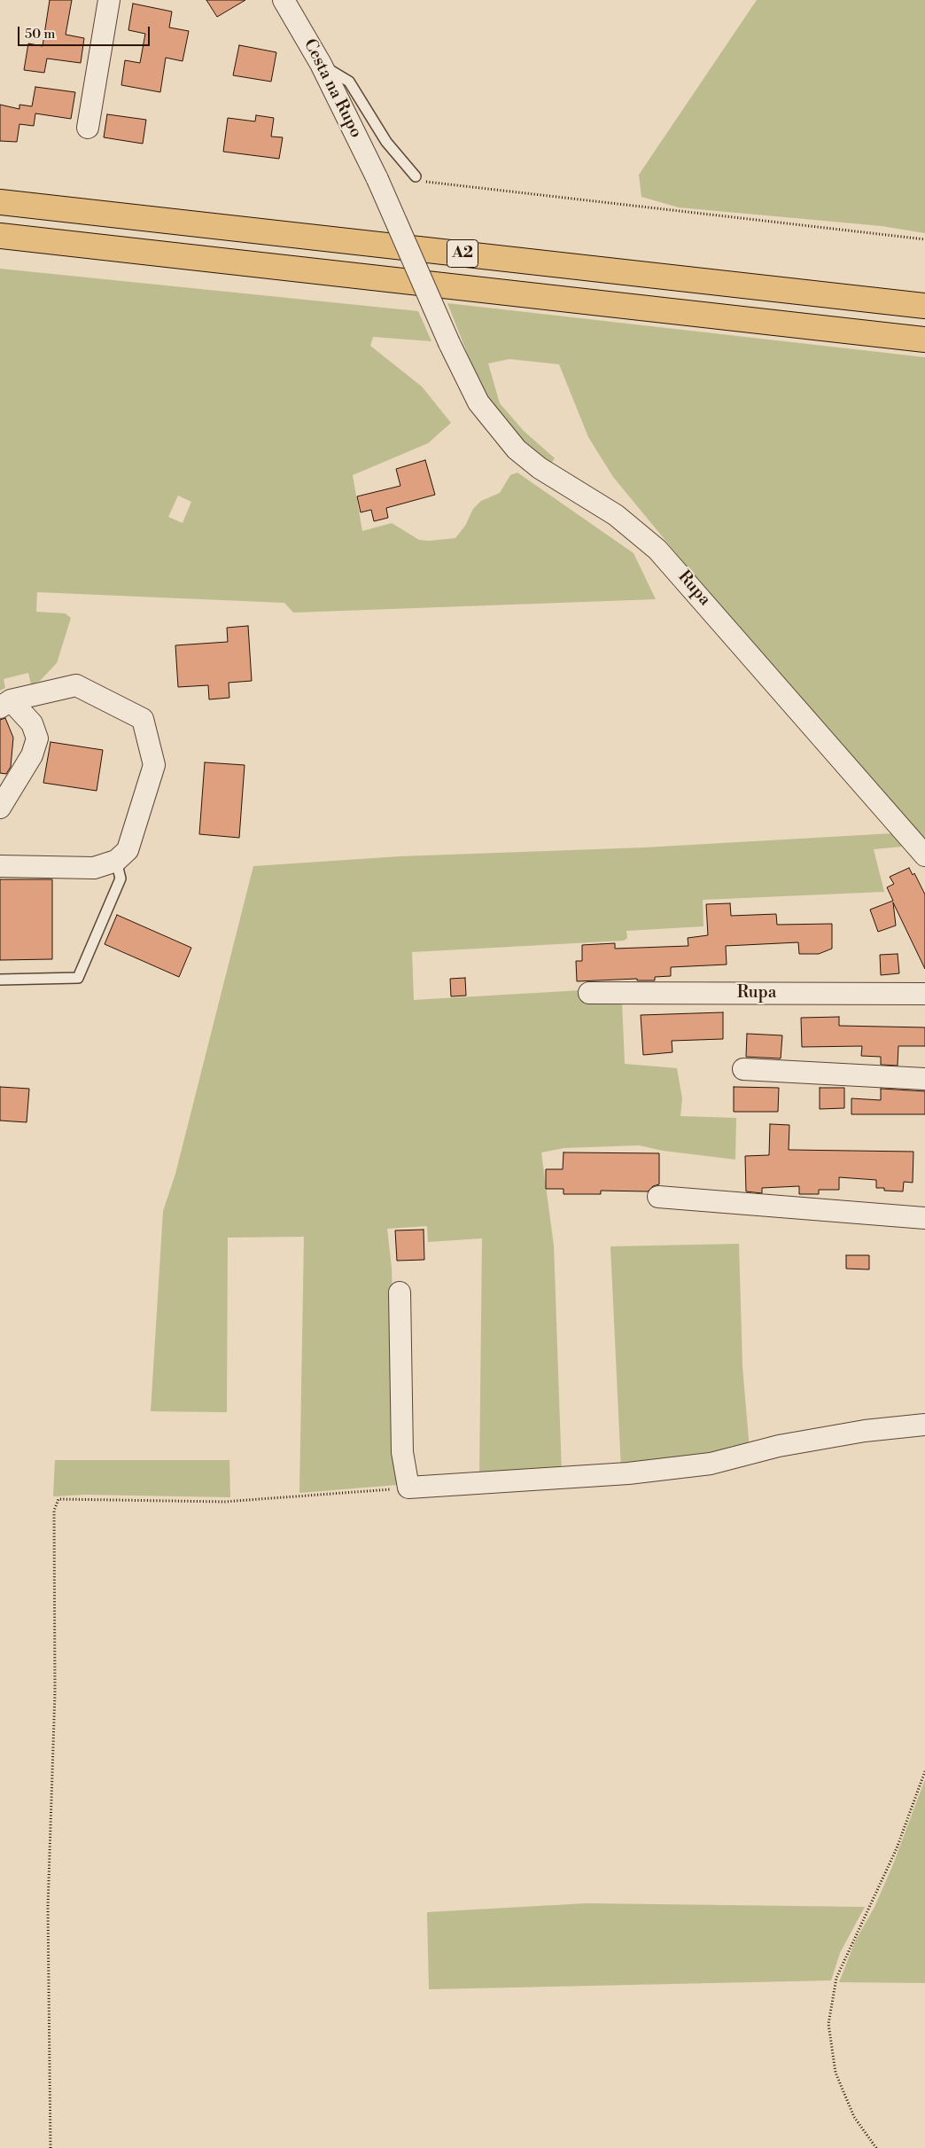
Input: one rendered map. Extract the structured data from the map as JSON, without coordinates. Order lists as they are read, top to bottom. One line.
{"streets":{"highway":["A2"],"street":["Cesta na Rupo","Rupa"]},"crossings":[["Cesta na Rupo","Rupa"]],"scale_bar":"50 m"}
